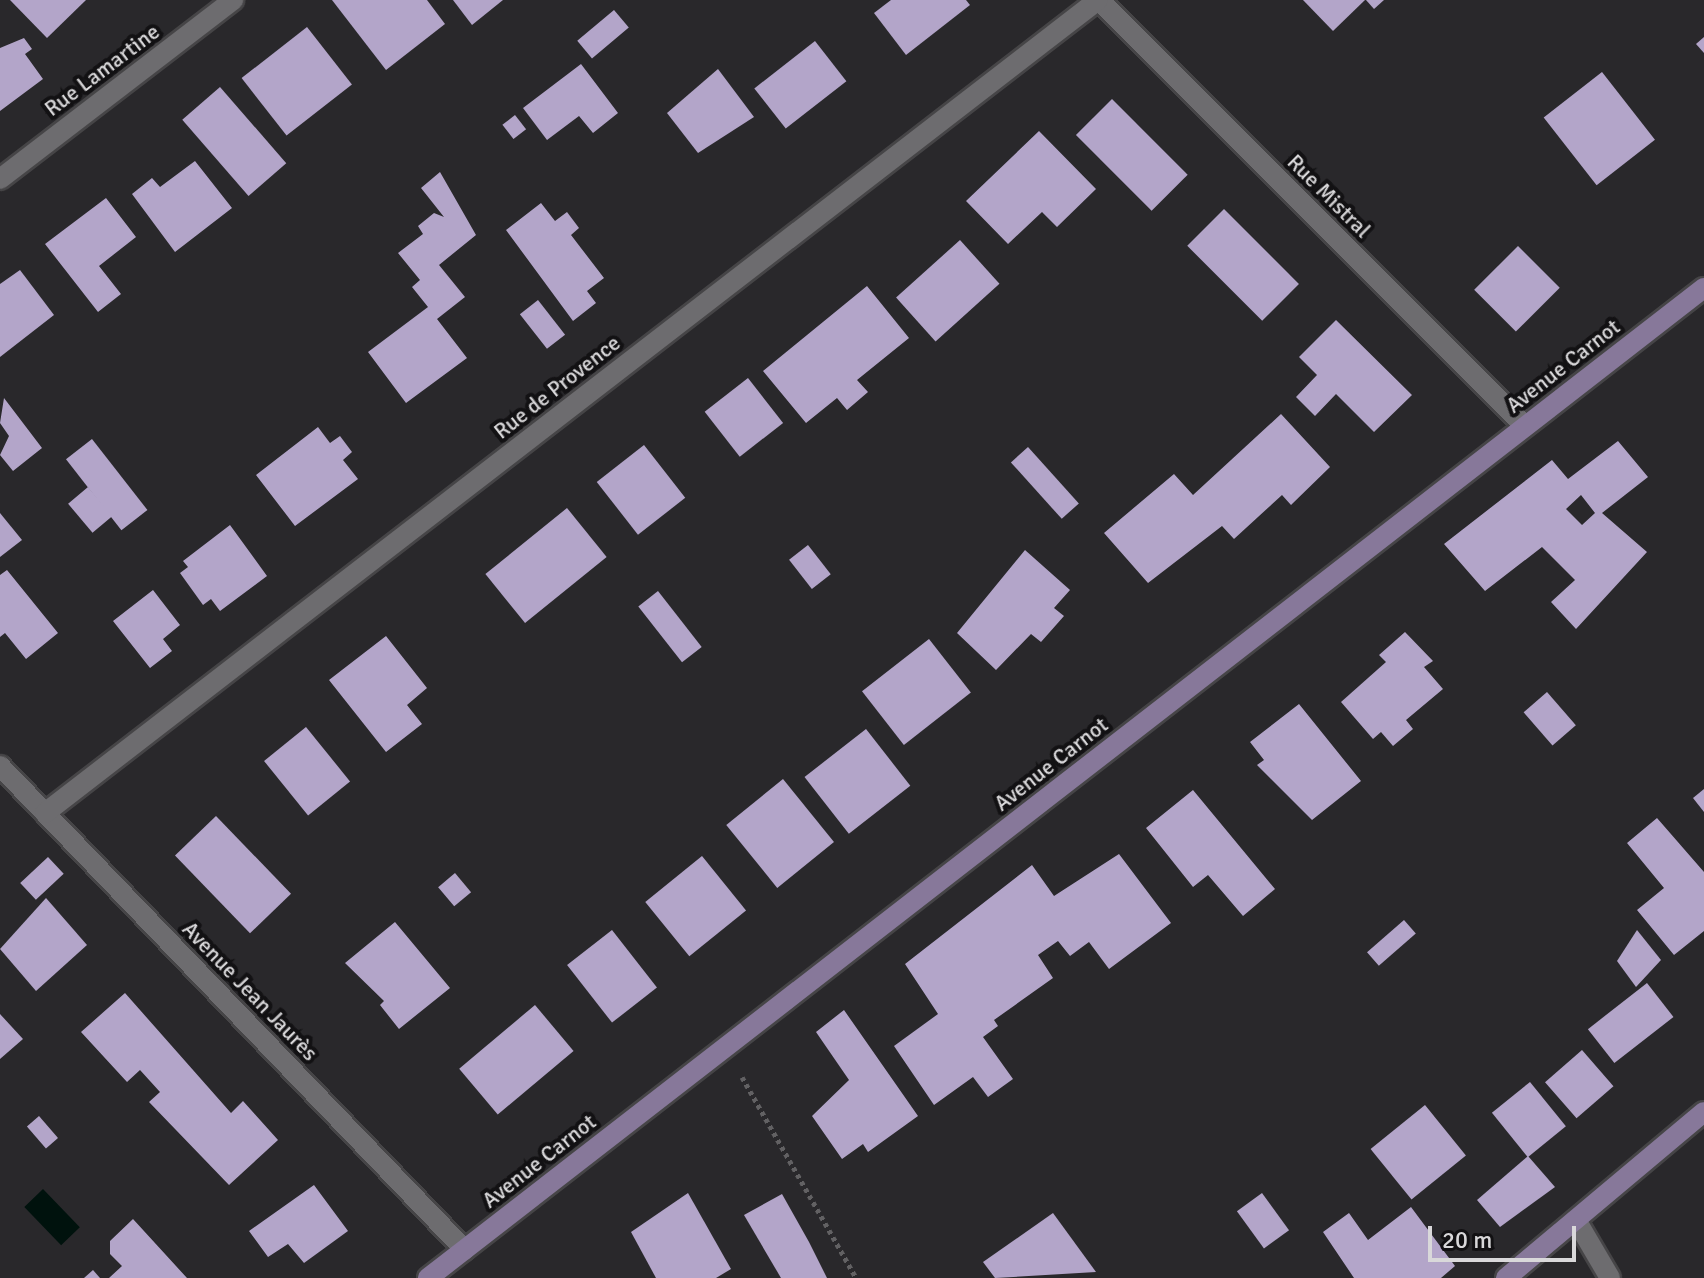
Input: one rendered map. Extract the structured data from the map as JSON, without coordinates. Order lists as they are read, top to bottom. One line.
{"streets":{"street":["Rue Lamartine","Rue Mistral","Avenue Carnot","Rue de Provence","Avenue Jean Jaurès"]},"crossings":[["Rue Mistral","Avenue Carnot"],["Rue Mistral","Rue de Provence"],["Avenue Carnot","Avenue Jean Jaurès"],["Rue de Provence","Avenue Jean Jaurès"]],"scale_bar":"20 m"}
